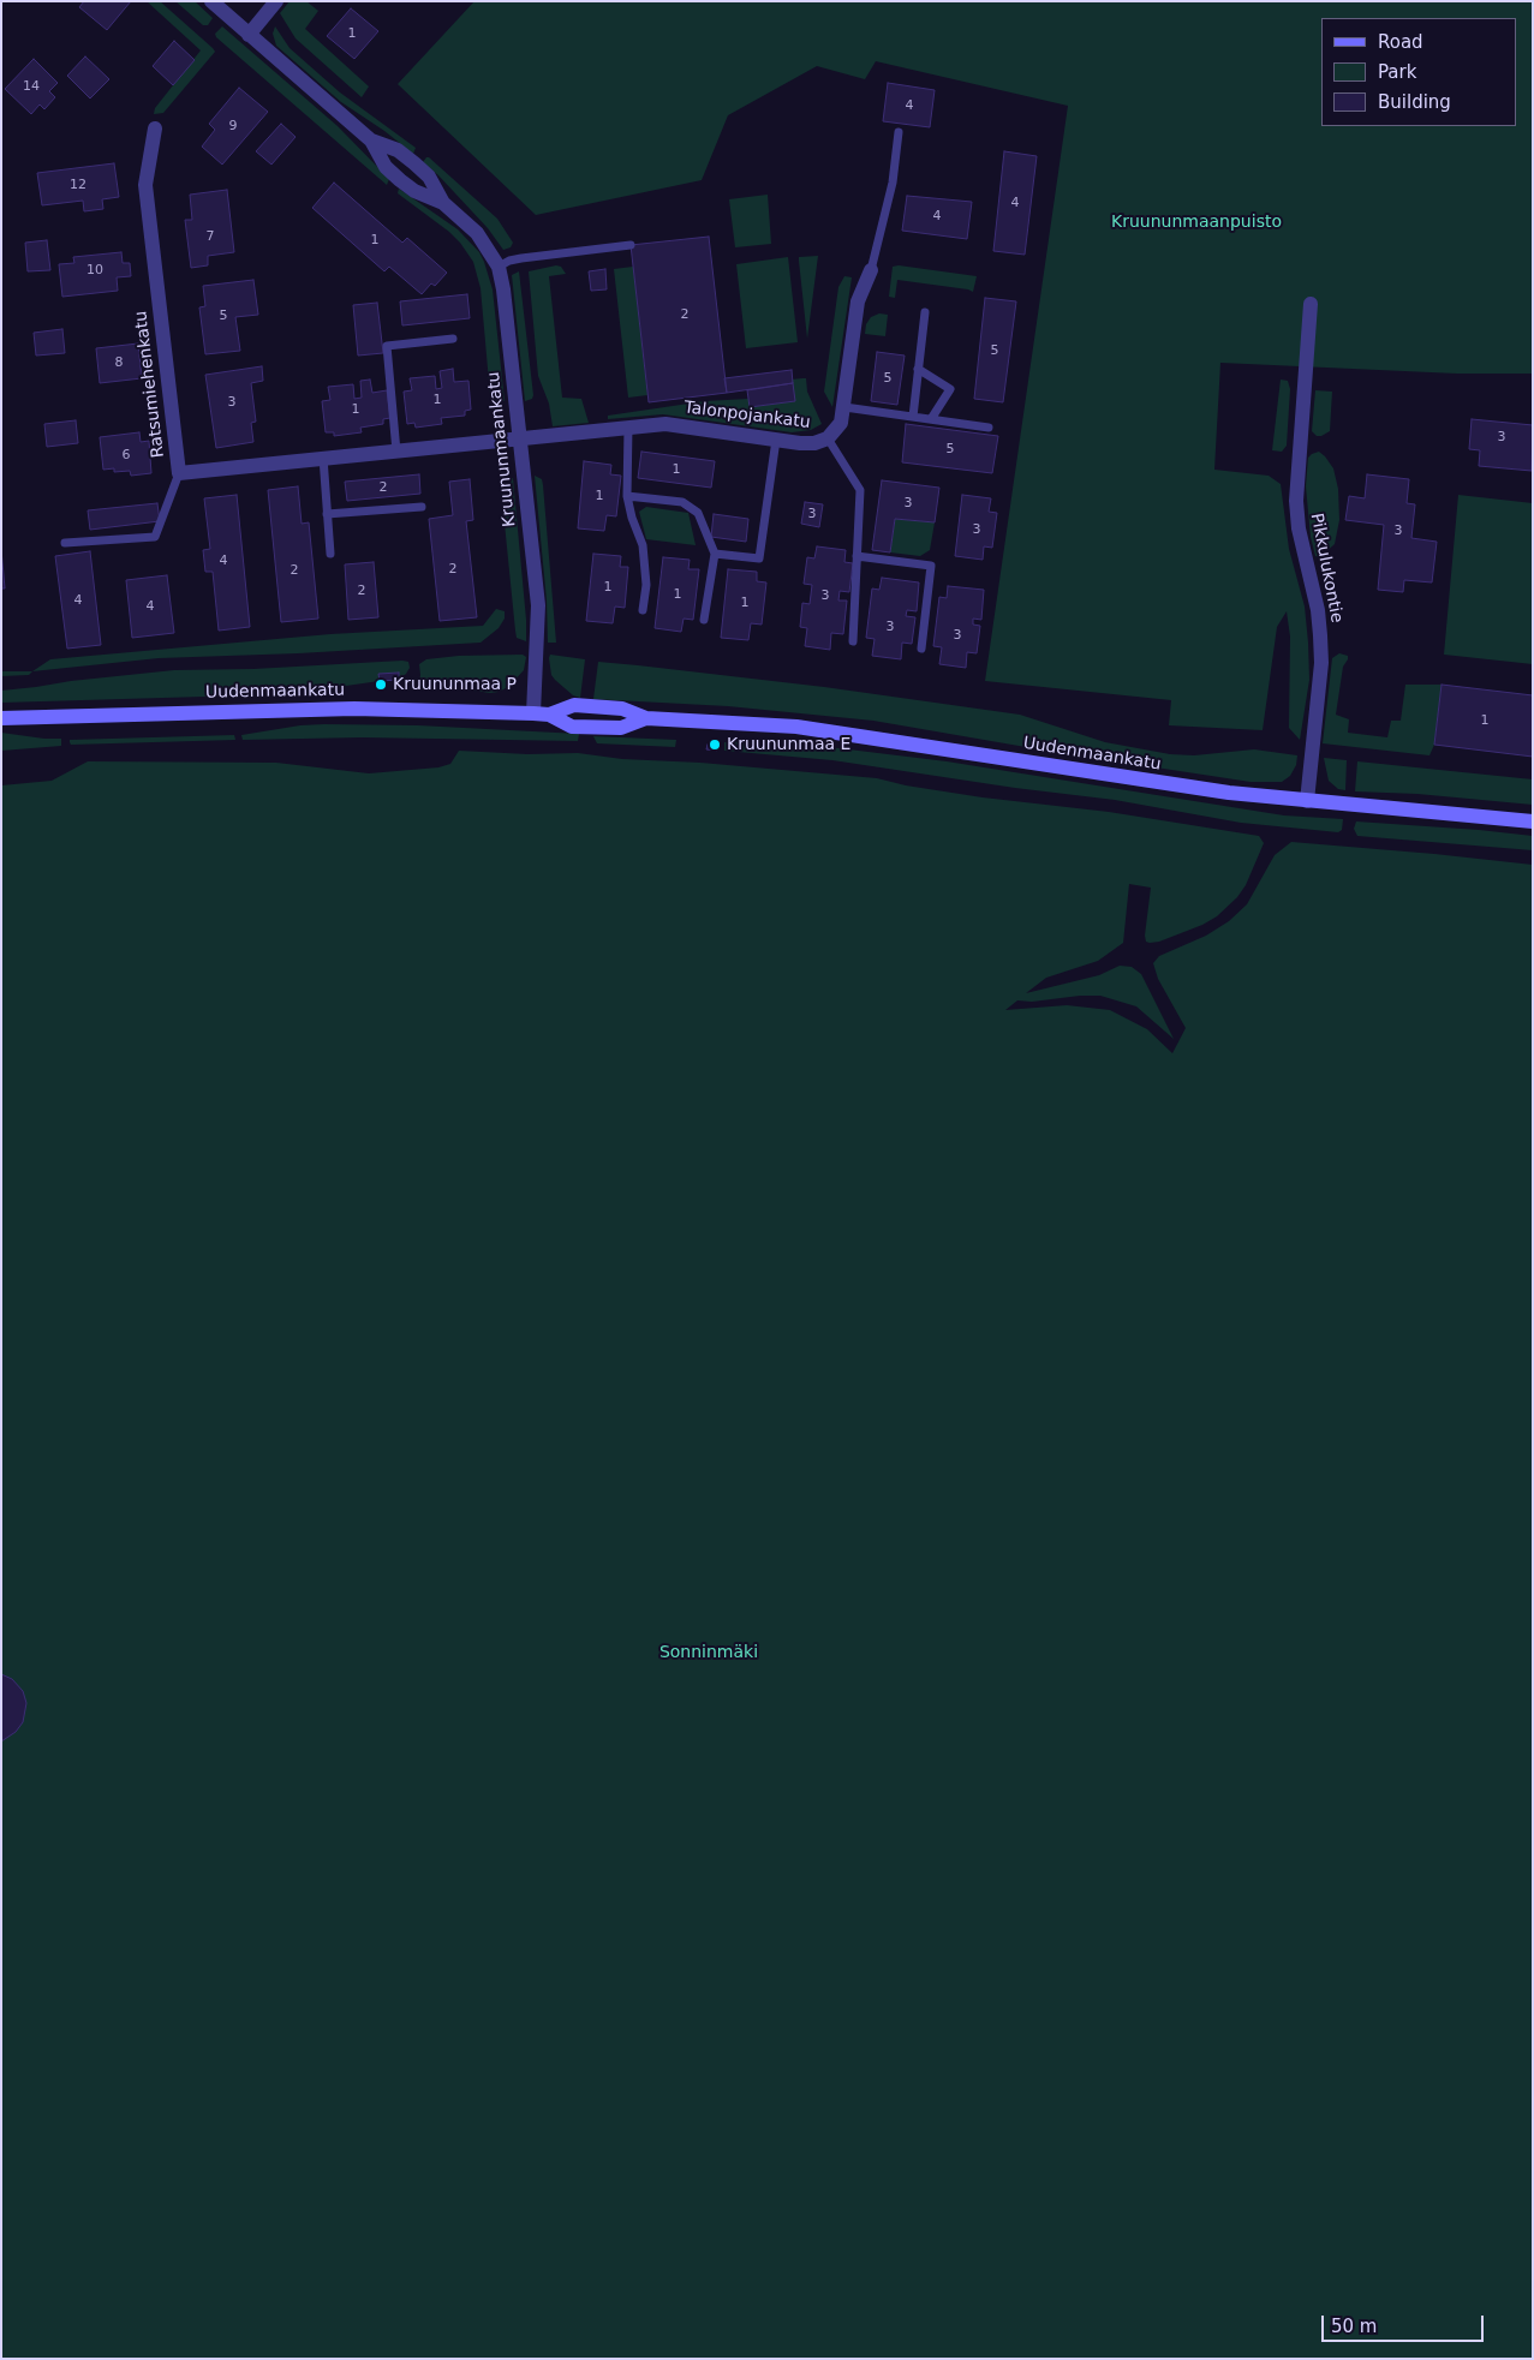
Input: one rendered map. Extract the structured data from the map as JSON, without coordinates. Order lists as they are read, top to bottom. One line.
{"streets":{"main road":["Uudenmaankatu"],"street":["Ratsumiehenkatu","Talonpojankatu","Kruununmaankatu","Pikkulukontie"]},"crossings":[["Ratsumiehenkatu","Talonpojankatu"],["Ratsumiehenkatu","Kruununmaankatu"],["Talonpojankatu","Kruununmaankatu"],["Kruununmaankatu","Uudenmaankatu"],["Pikkulukontie","Uudenmaankatu"]],"parks":["Kruununmaanpuisto","Sonninmäki"],"places":["Kruununmaa P","Kruununmaa E"],"house_numbers":["1","14","4","9","12","4","4","7","1","10","2","5","5","8","5","1","3","1","3","5","6","1","2","1","3","3","3","3","4","2","2","1","2","1","3","4","1","4","3","3","1"],"legend":["Road","Park","Building"],"scale_bar":"50 m"}
